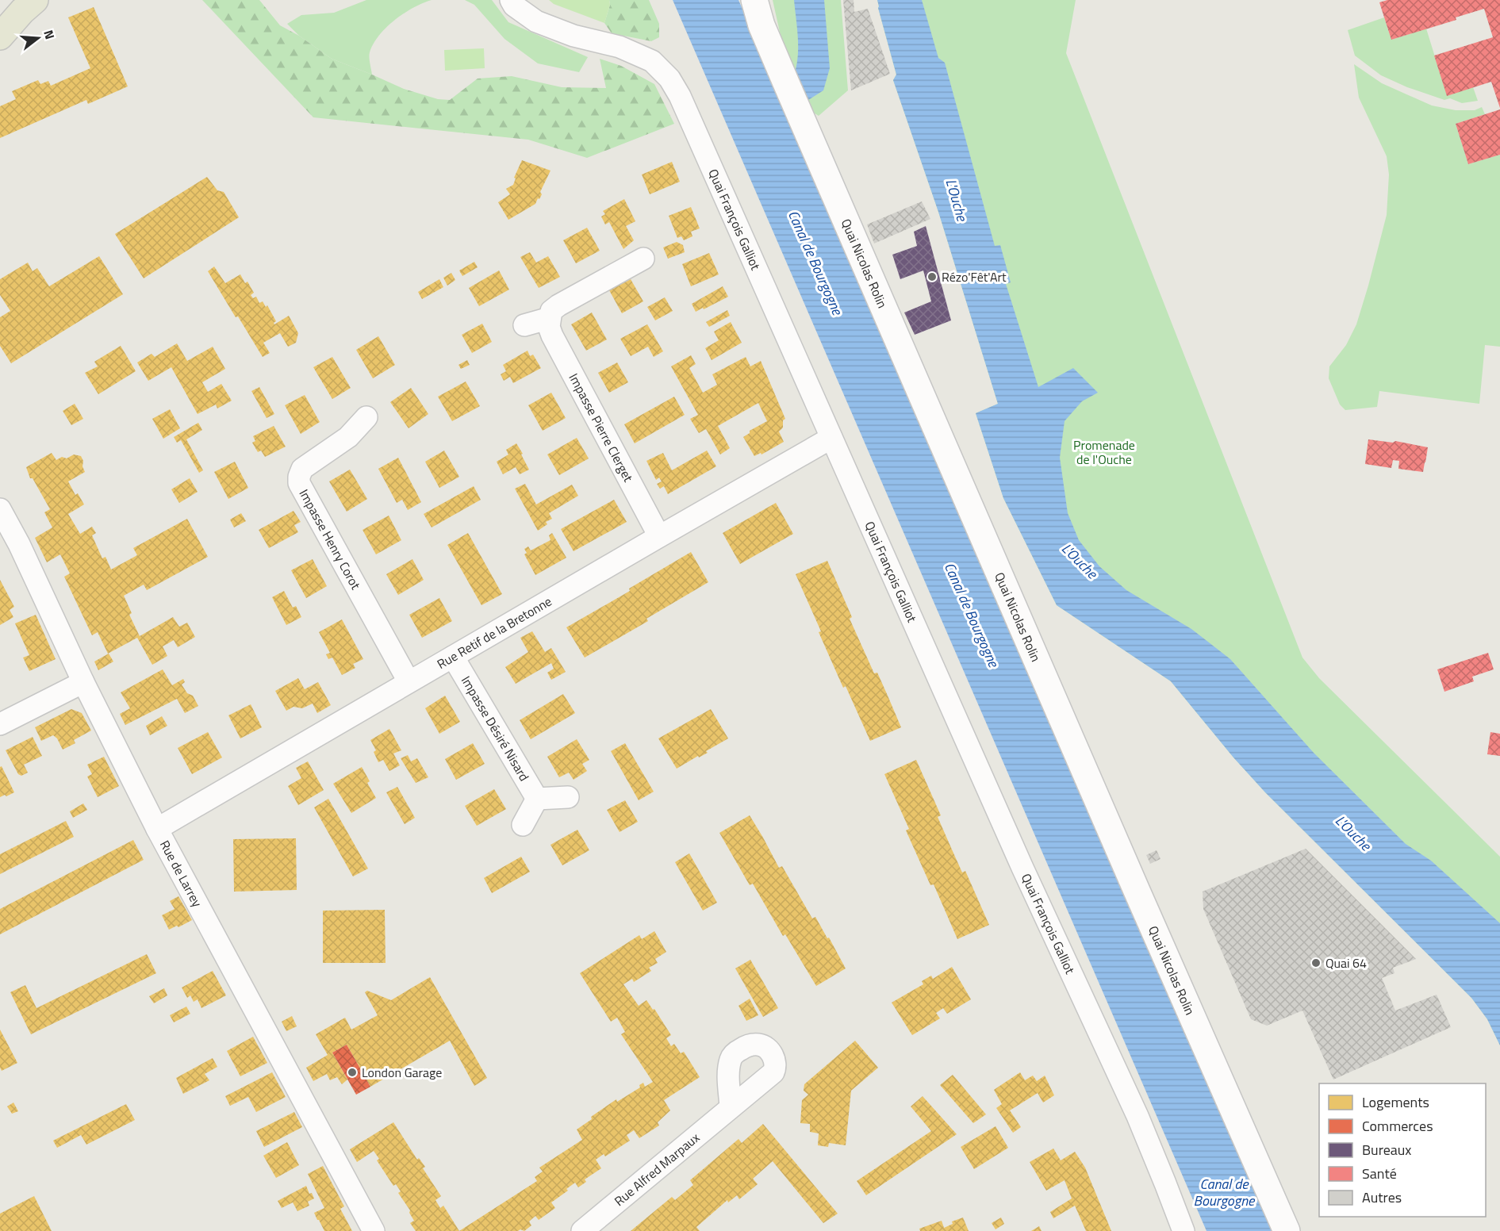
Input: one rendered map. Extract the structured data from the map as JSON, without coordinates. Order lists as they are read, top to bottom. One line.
{"streets":{"street":["Quai François Galliot","Quai Nicolas Rolin","Impasse Pierre Clerget","Impasse Henry Corot","Rue Retif de la Bretonne","Impasse Désiré Nisard","Rue de Larrey","Rue Alfred Marpaux"]},"crossings":[["Quai François Galliot","Rue Retif de la Bretonne"],["Impasse Pierre Clerget","Rue Retif de la Bretonne"],["Impasse Henry Corot","Rue Retif de la Bretonne"],["Rue Retif de la Bretonne","Impasse Désiré Nisard"],["Rue Retif de la Bretonne","Rue de Larrey"]],"water":["L'Ouche","Canal de Bourgogne"],"parks":["Promenade de l'Ouche"],"places":["Rézo'Fêt'Art","Quai 64","London Garage"],"legend":["Logements","Commerces","Bureaux","Santé","Autres"],"north":"right"}
